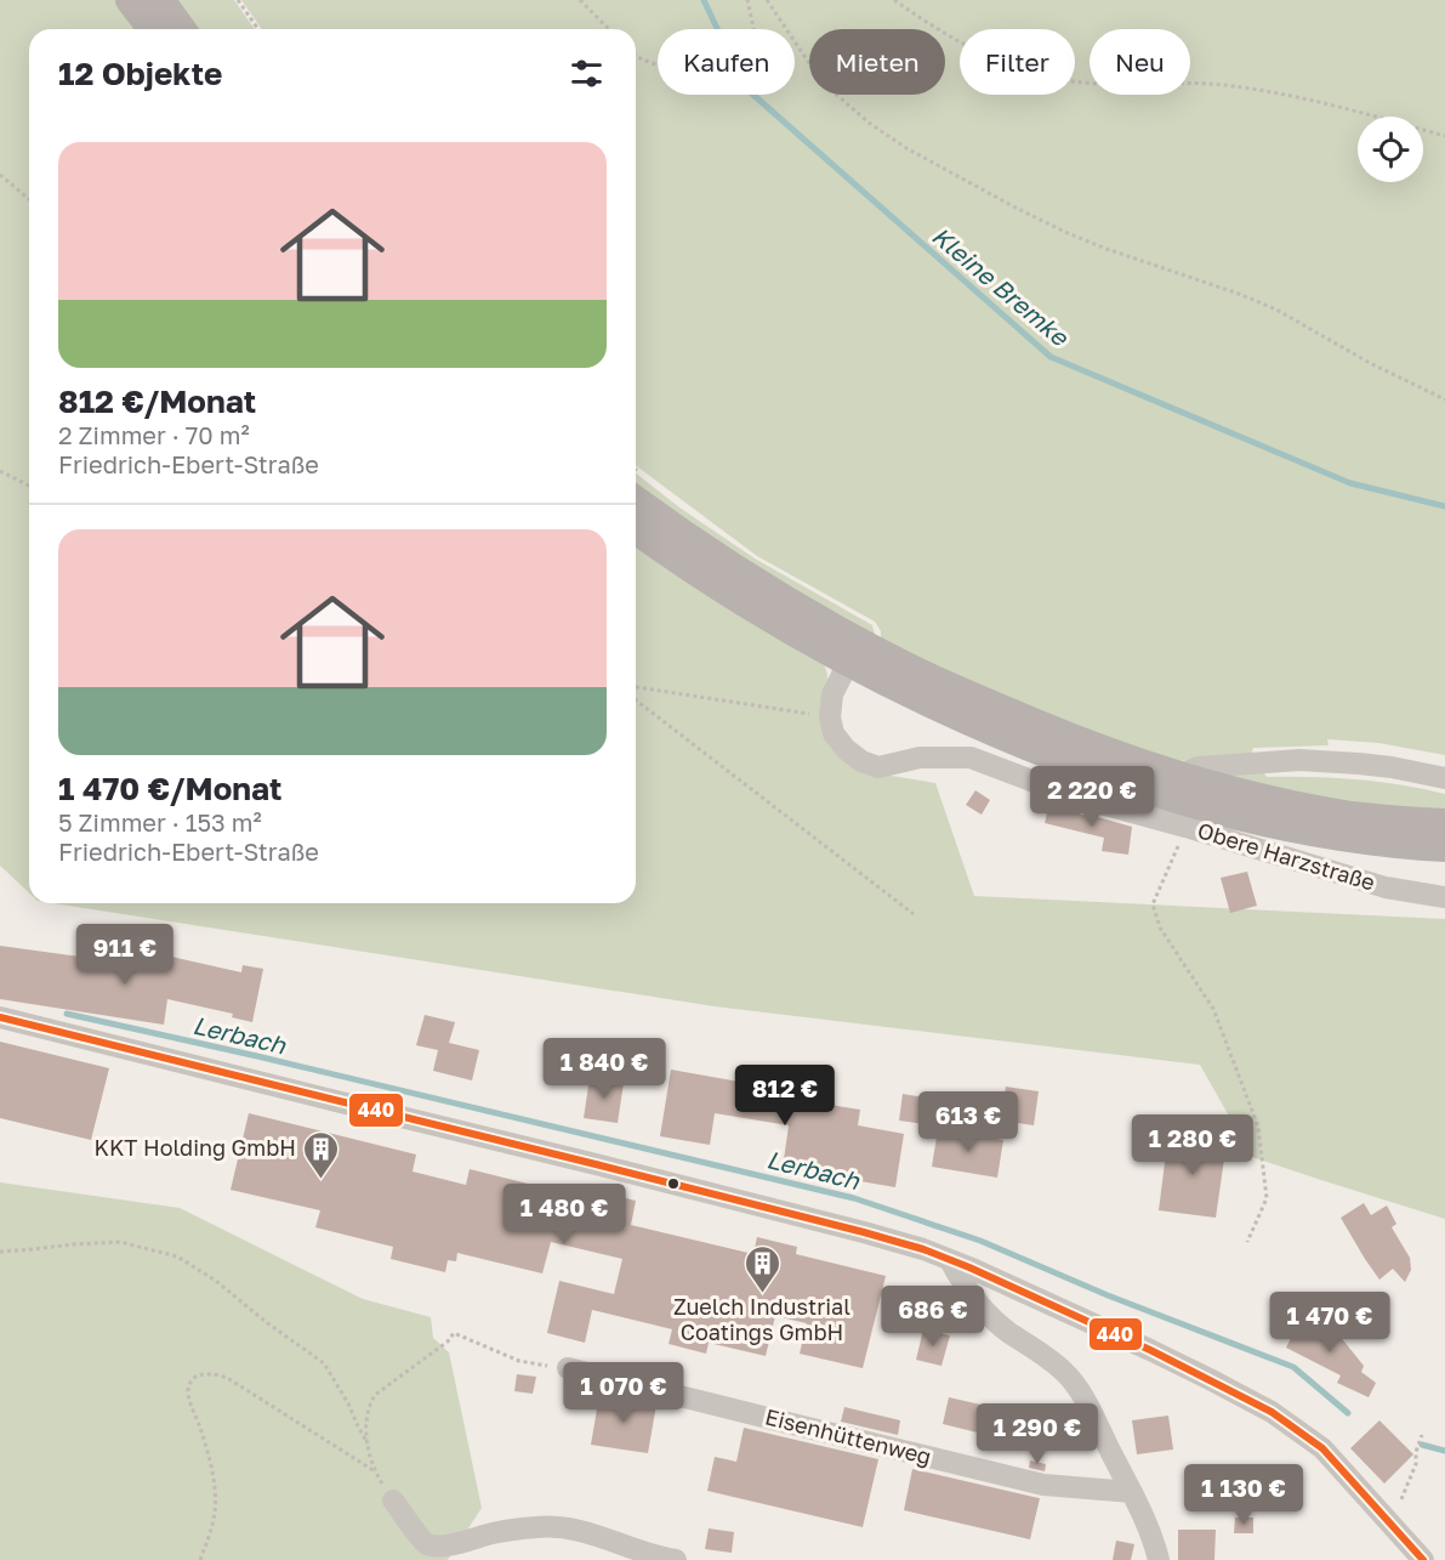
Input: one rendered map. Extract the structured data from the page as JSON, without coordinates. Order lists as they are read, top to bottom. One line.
{"streets":{"street":["Obere Harzstraße","Eisenhüttenweg"]},"water":["Kleine Bremke","Lerbach"],"places":{"building":["KKT Holding GmbH","Zuelch Industrial Coatings GmbH"]},"lines":["transit line 440"],"page":{"chip":["Kaufen","Mieten","Filter","Neu"],"heading":"12 Objekte","list":[{"name":"812 €/Monat","note":"2 Zimmer · 70 m² · Friedrich-Ebert-Straße"},{"name":"1 470 €/Monat","note":"5 Zimmer · 153 m² · Friedrich-Ebert-Straße"}],"price":["2 220 €","911 €","1 840 €","812 €","613 €","1 280 €","1 480 €","686 €","1 470 €","1 070 €","1 290 €","1 130 €"]}}
